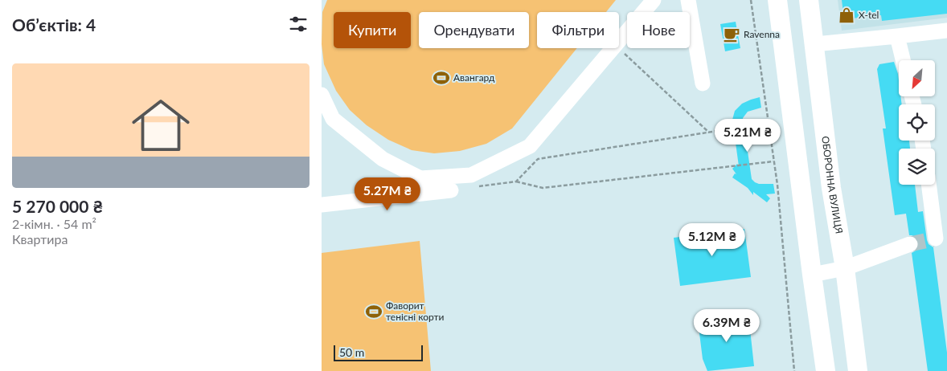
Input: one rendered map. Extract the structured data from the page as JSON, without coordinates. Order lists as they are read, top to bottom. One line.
{"streets":{"main road":["ОБОРОННА ВУЛИЦЯ"]},"places":{"shop":["X-tel"],"cafe":["Ravenna"],"sports":["Авангард","Фаворит тенісні корти"]},"scale_bar":"50 m","north":"bottom left","page":{"heading":"Об’єктів: 4","chip":["Купити","Орендувати","Фільтри","Нове"],"list":[{"name":"5 270 000 ₴","note":"2-кімн. · 54 m² · Квартира"}],"price":["5.21M ₴","5.27M ₴","5.12M ₴","6.39M ₴"],"scale":"50 m"}}
